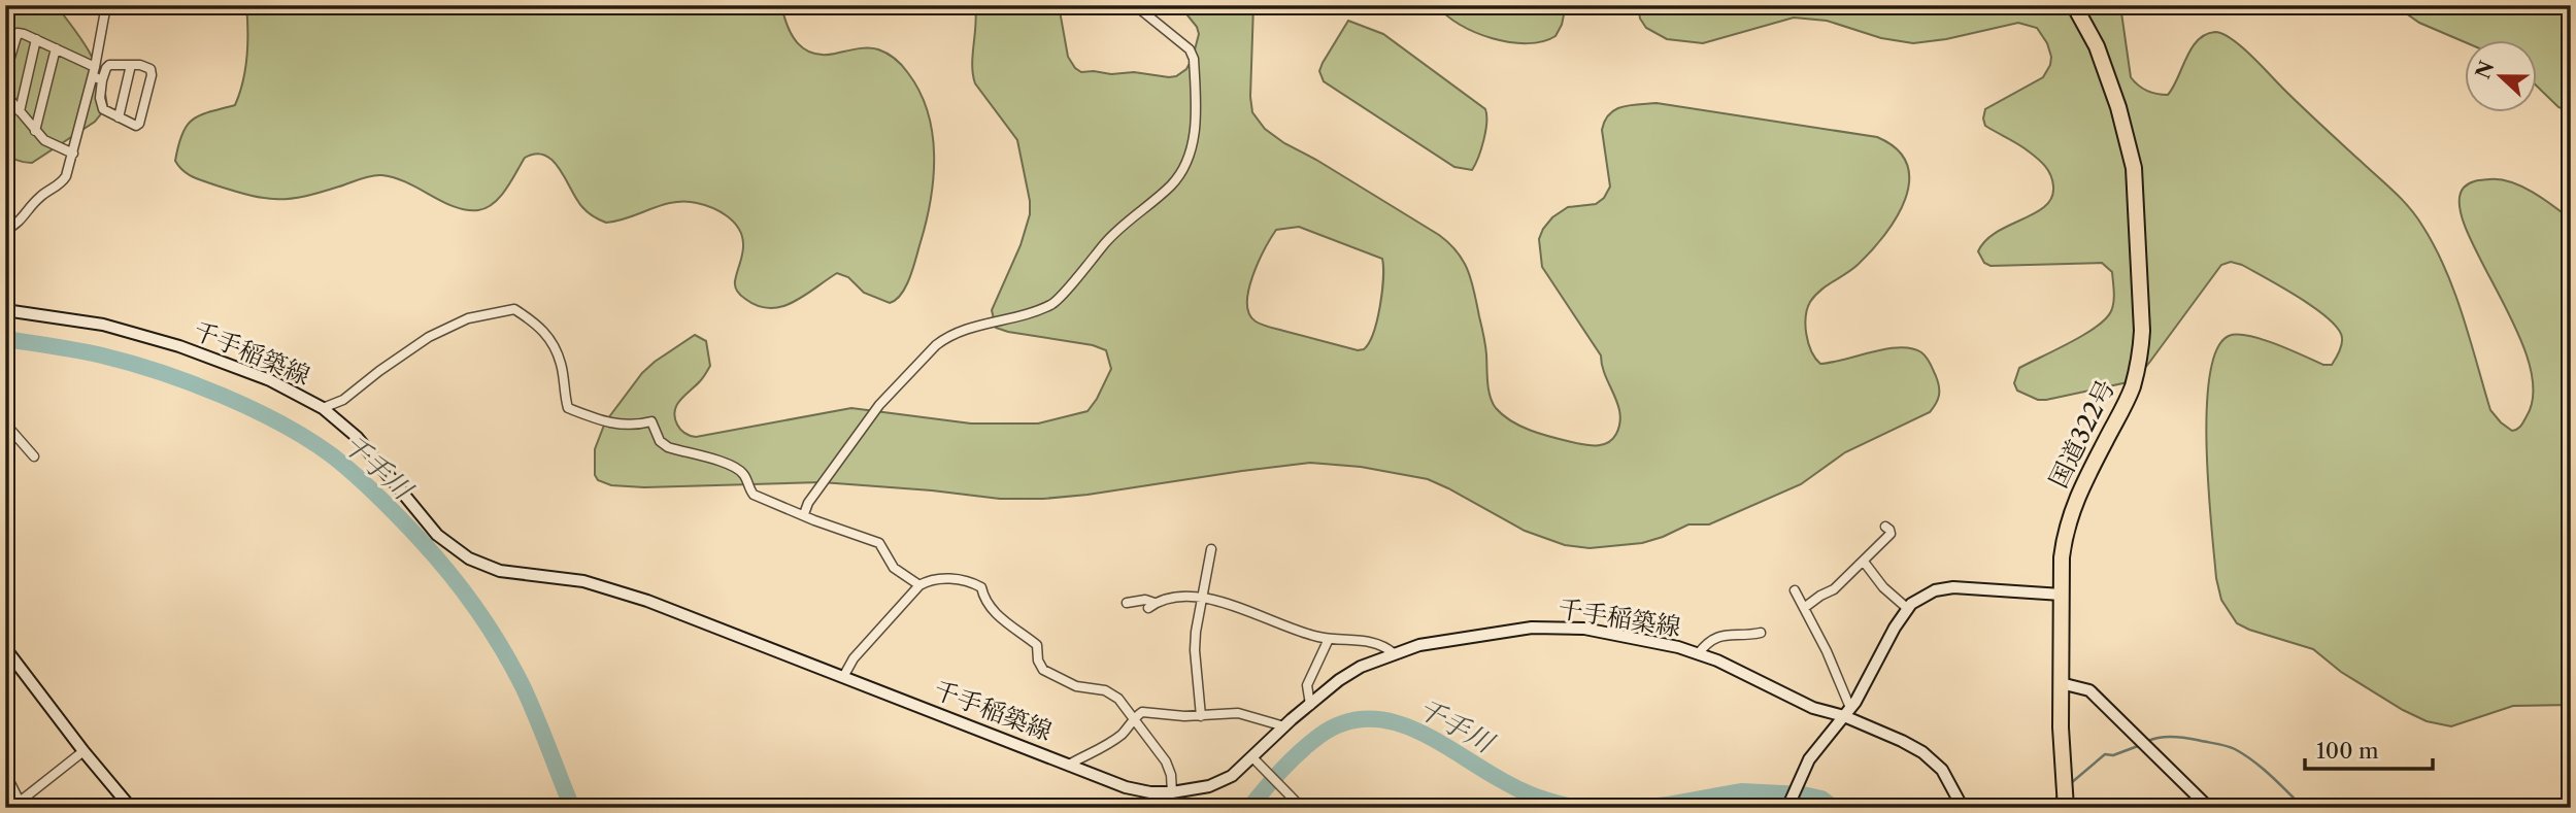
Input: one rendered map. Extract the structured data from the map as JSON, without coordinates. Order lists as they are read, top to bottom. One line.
{"streets":{"highway":["国道322号"],"main road":["千手稲築線"]},"water":["千手川"],"scale_bar":"100 m","north":"left"}
